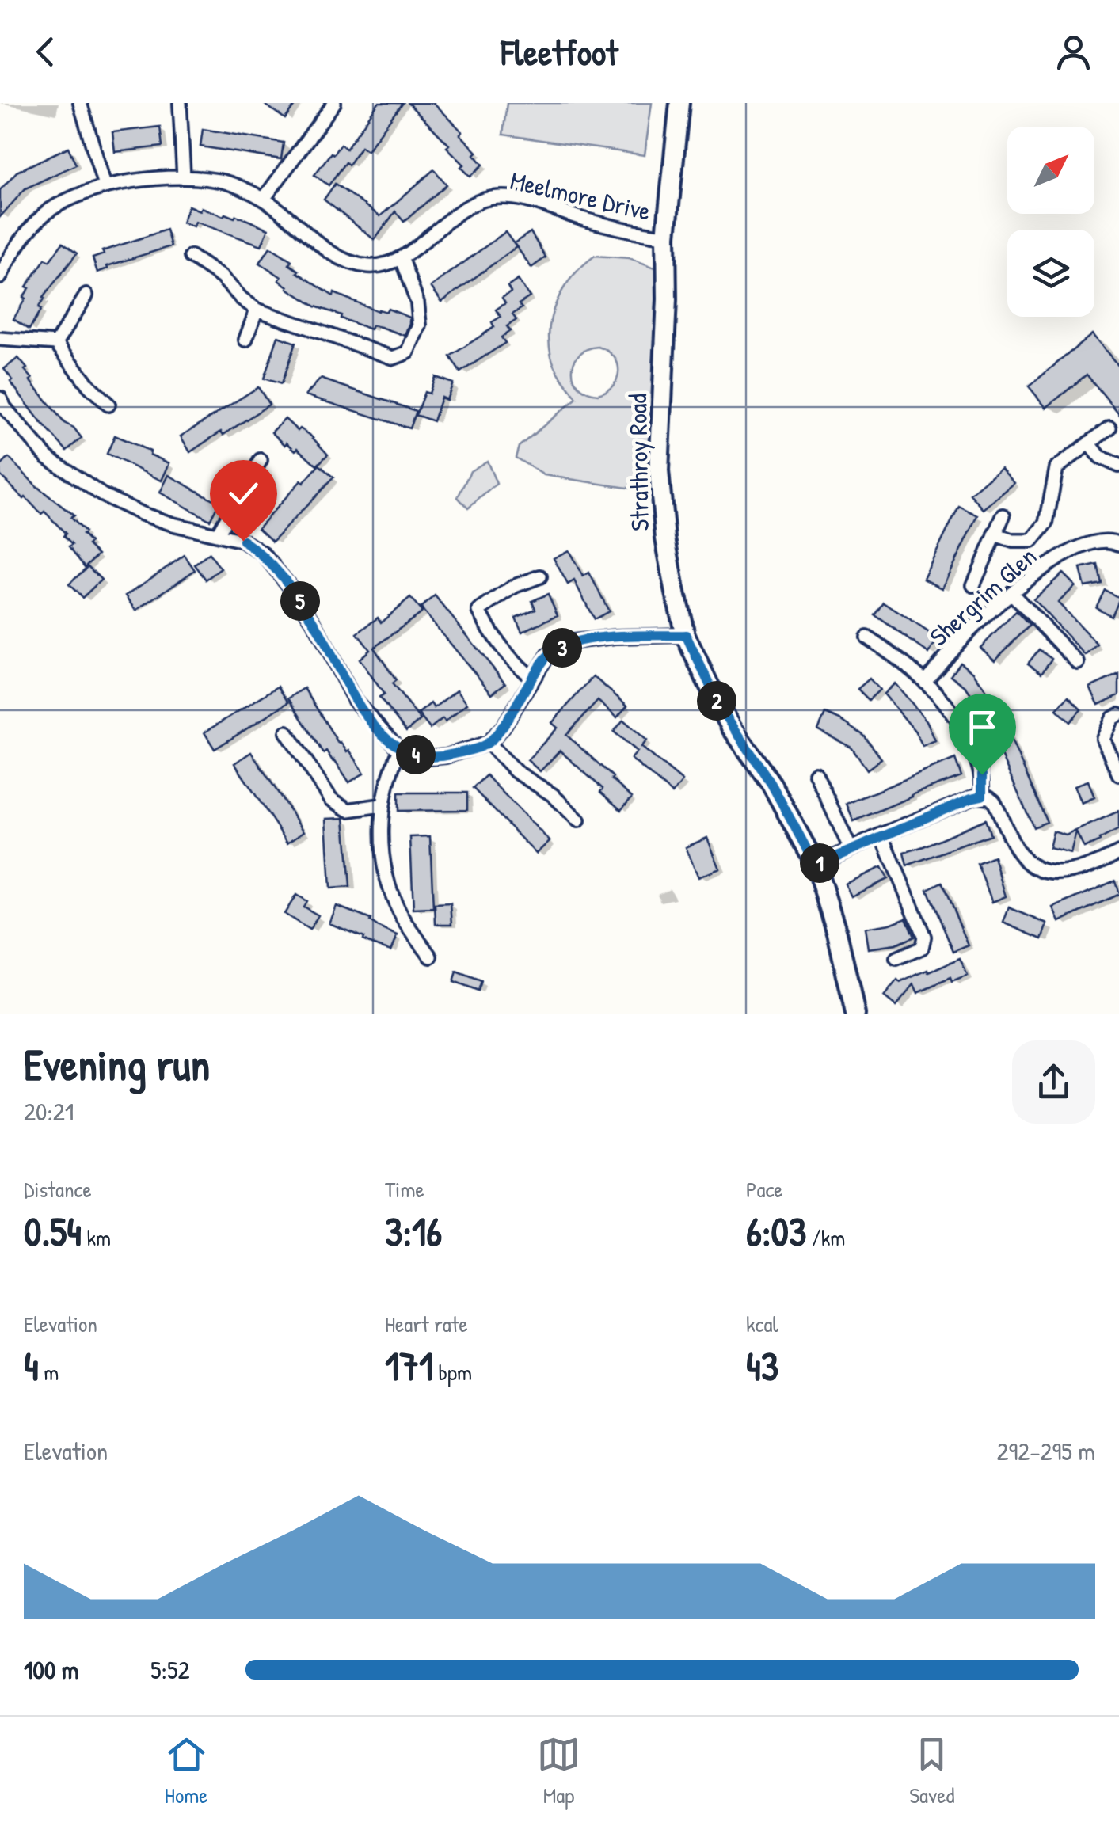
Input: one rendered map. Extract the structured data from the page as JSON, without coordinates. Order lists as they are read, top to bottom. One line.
{"streets":{"street":["Meelmore Drive","Strathroy Road","Shergrim Glen"]},"crossings":[["Meelmore Drive","Strathroy Road"]],"north":"top right","page":{"header":"Fleetfoot","pins":["5","3","2","4","1"],"heading":["Evening run","20:21"],"stats":[["Distance","0.54 km"],["Time","3:16"],["Pace","6:03 /km"],["Elevation","4 m"],["Heart rate","171 bpm"],["kcal","43"]],"chart":["Elevation","292–295 m"],"list":[{"name":"100 m","note":"5:52"}],"tabs":["Home","Map","Saved"]}}
